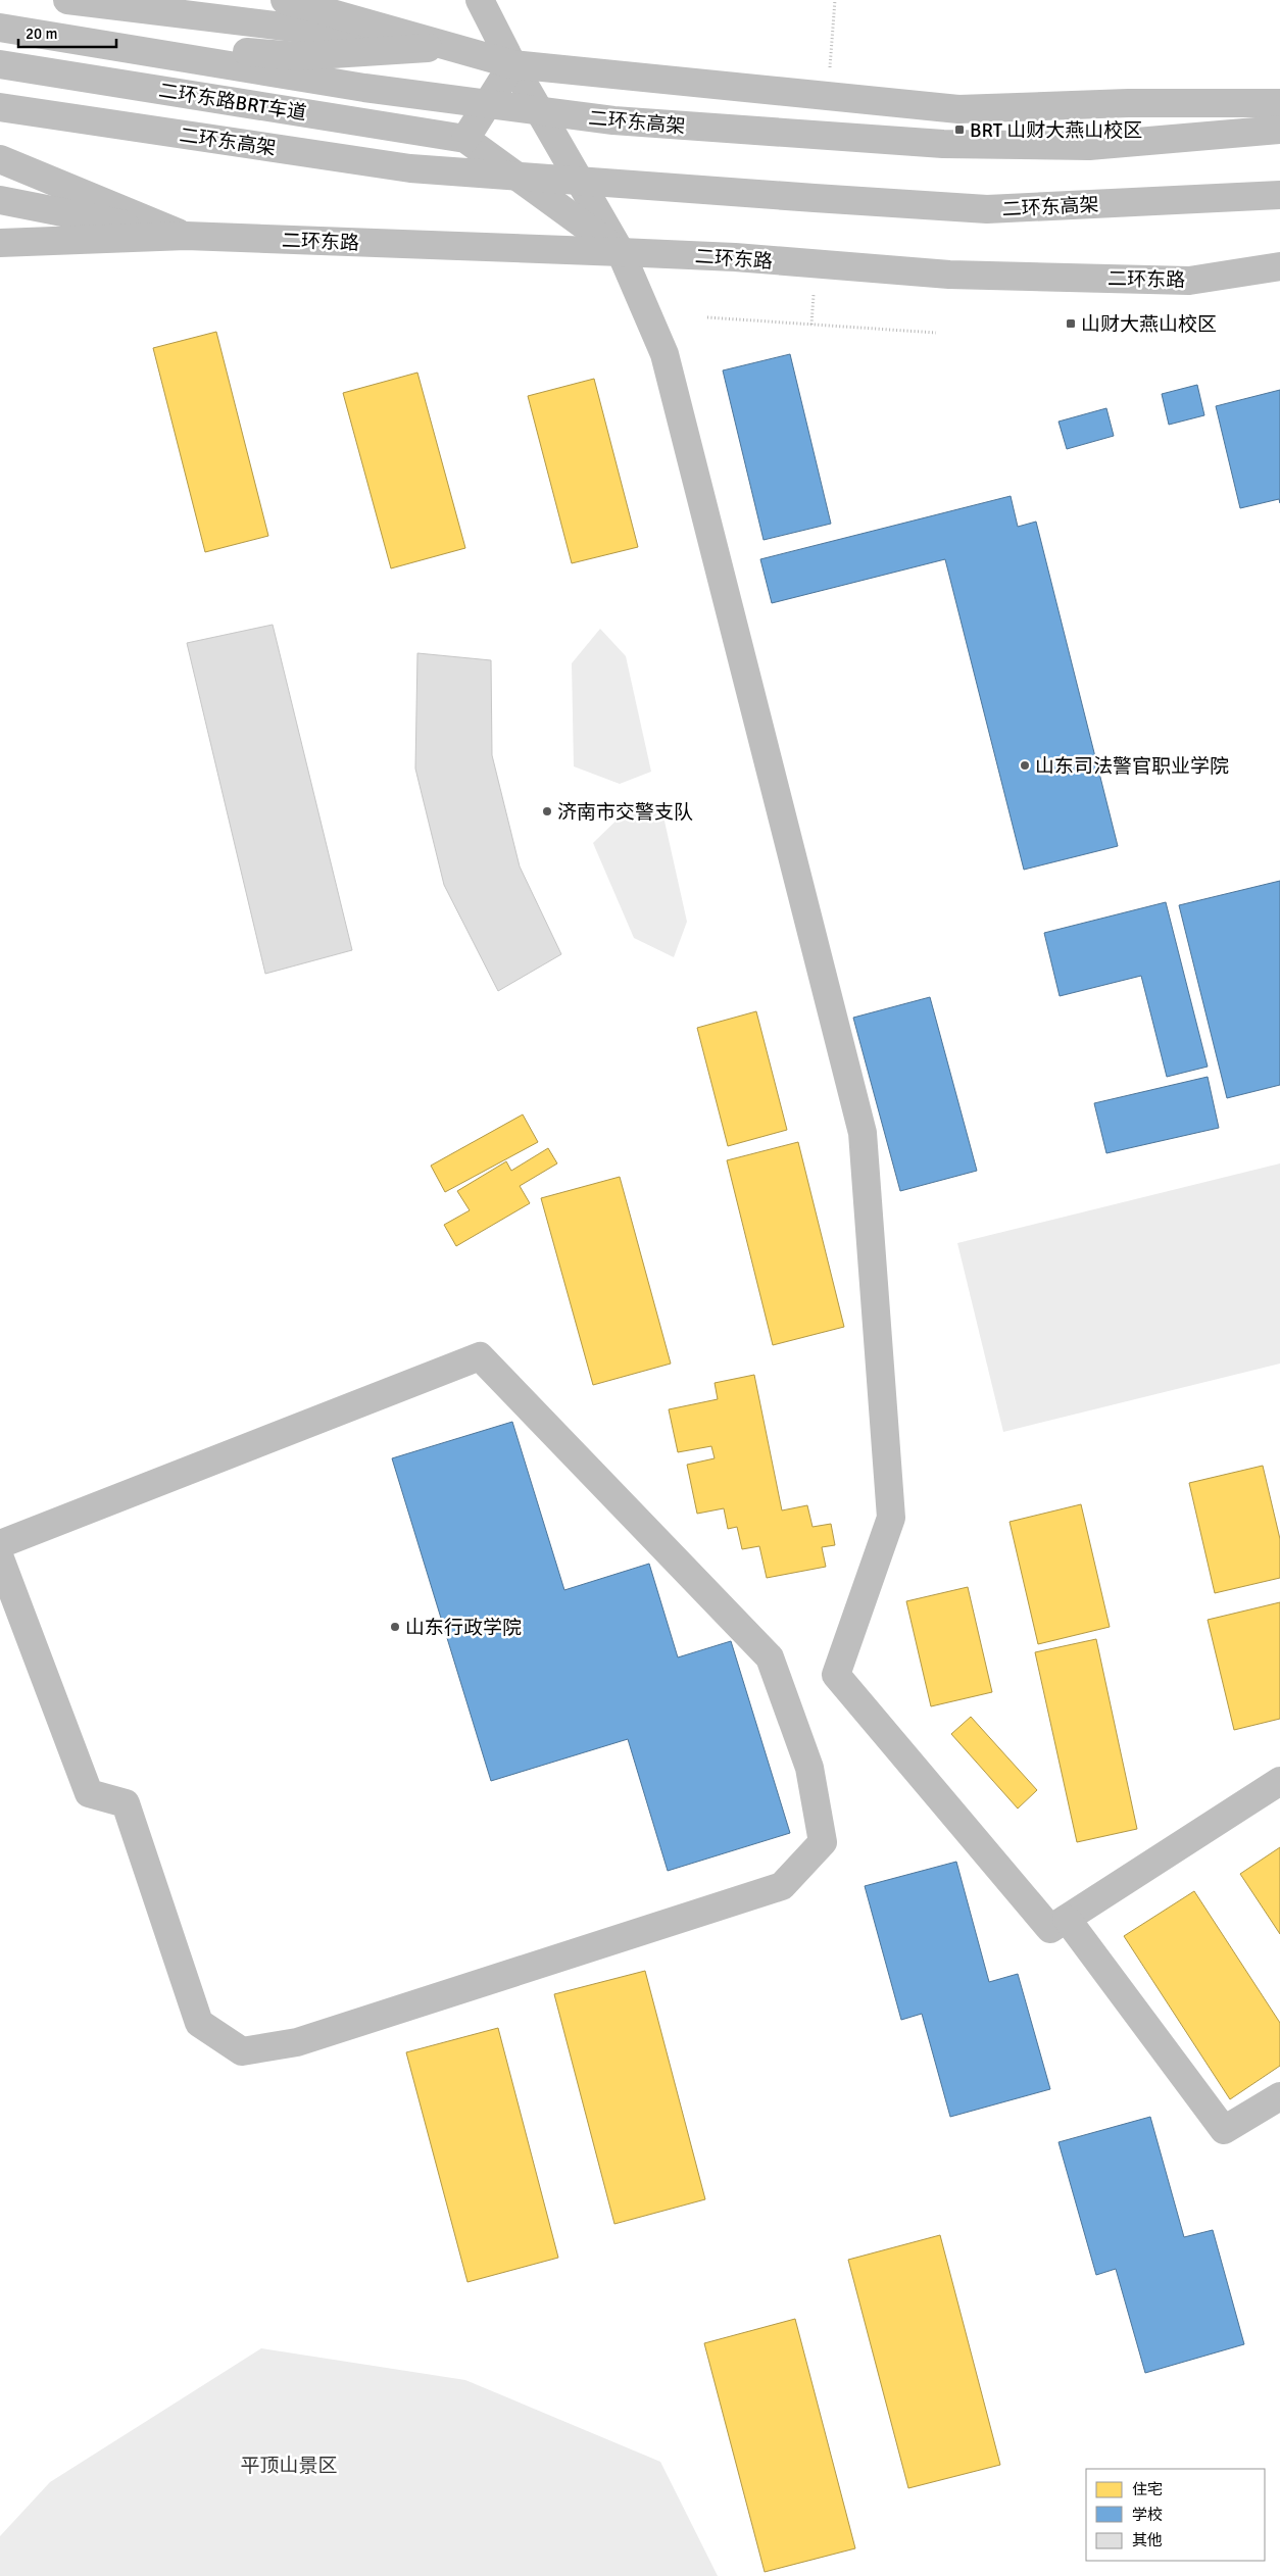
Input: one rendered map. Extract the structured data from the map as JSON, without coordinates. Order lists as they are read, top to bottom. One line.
{"streets":{"main road":["二环东路BRT车道","二环东高架","二环东路"]},"crossings":[["二环东路BRT车道","二环东路"]],"parks":["平顶山景区"],"places":{"transit":["BRT 山财大燕山校区","山财大燕山校区"],"other":["山东司法警官职业学院","济南市交警支队","山东行政学院"]},"legend":["住宅","学校","其他"],"scale_bar":"20 m"}
